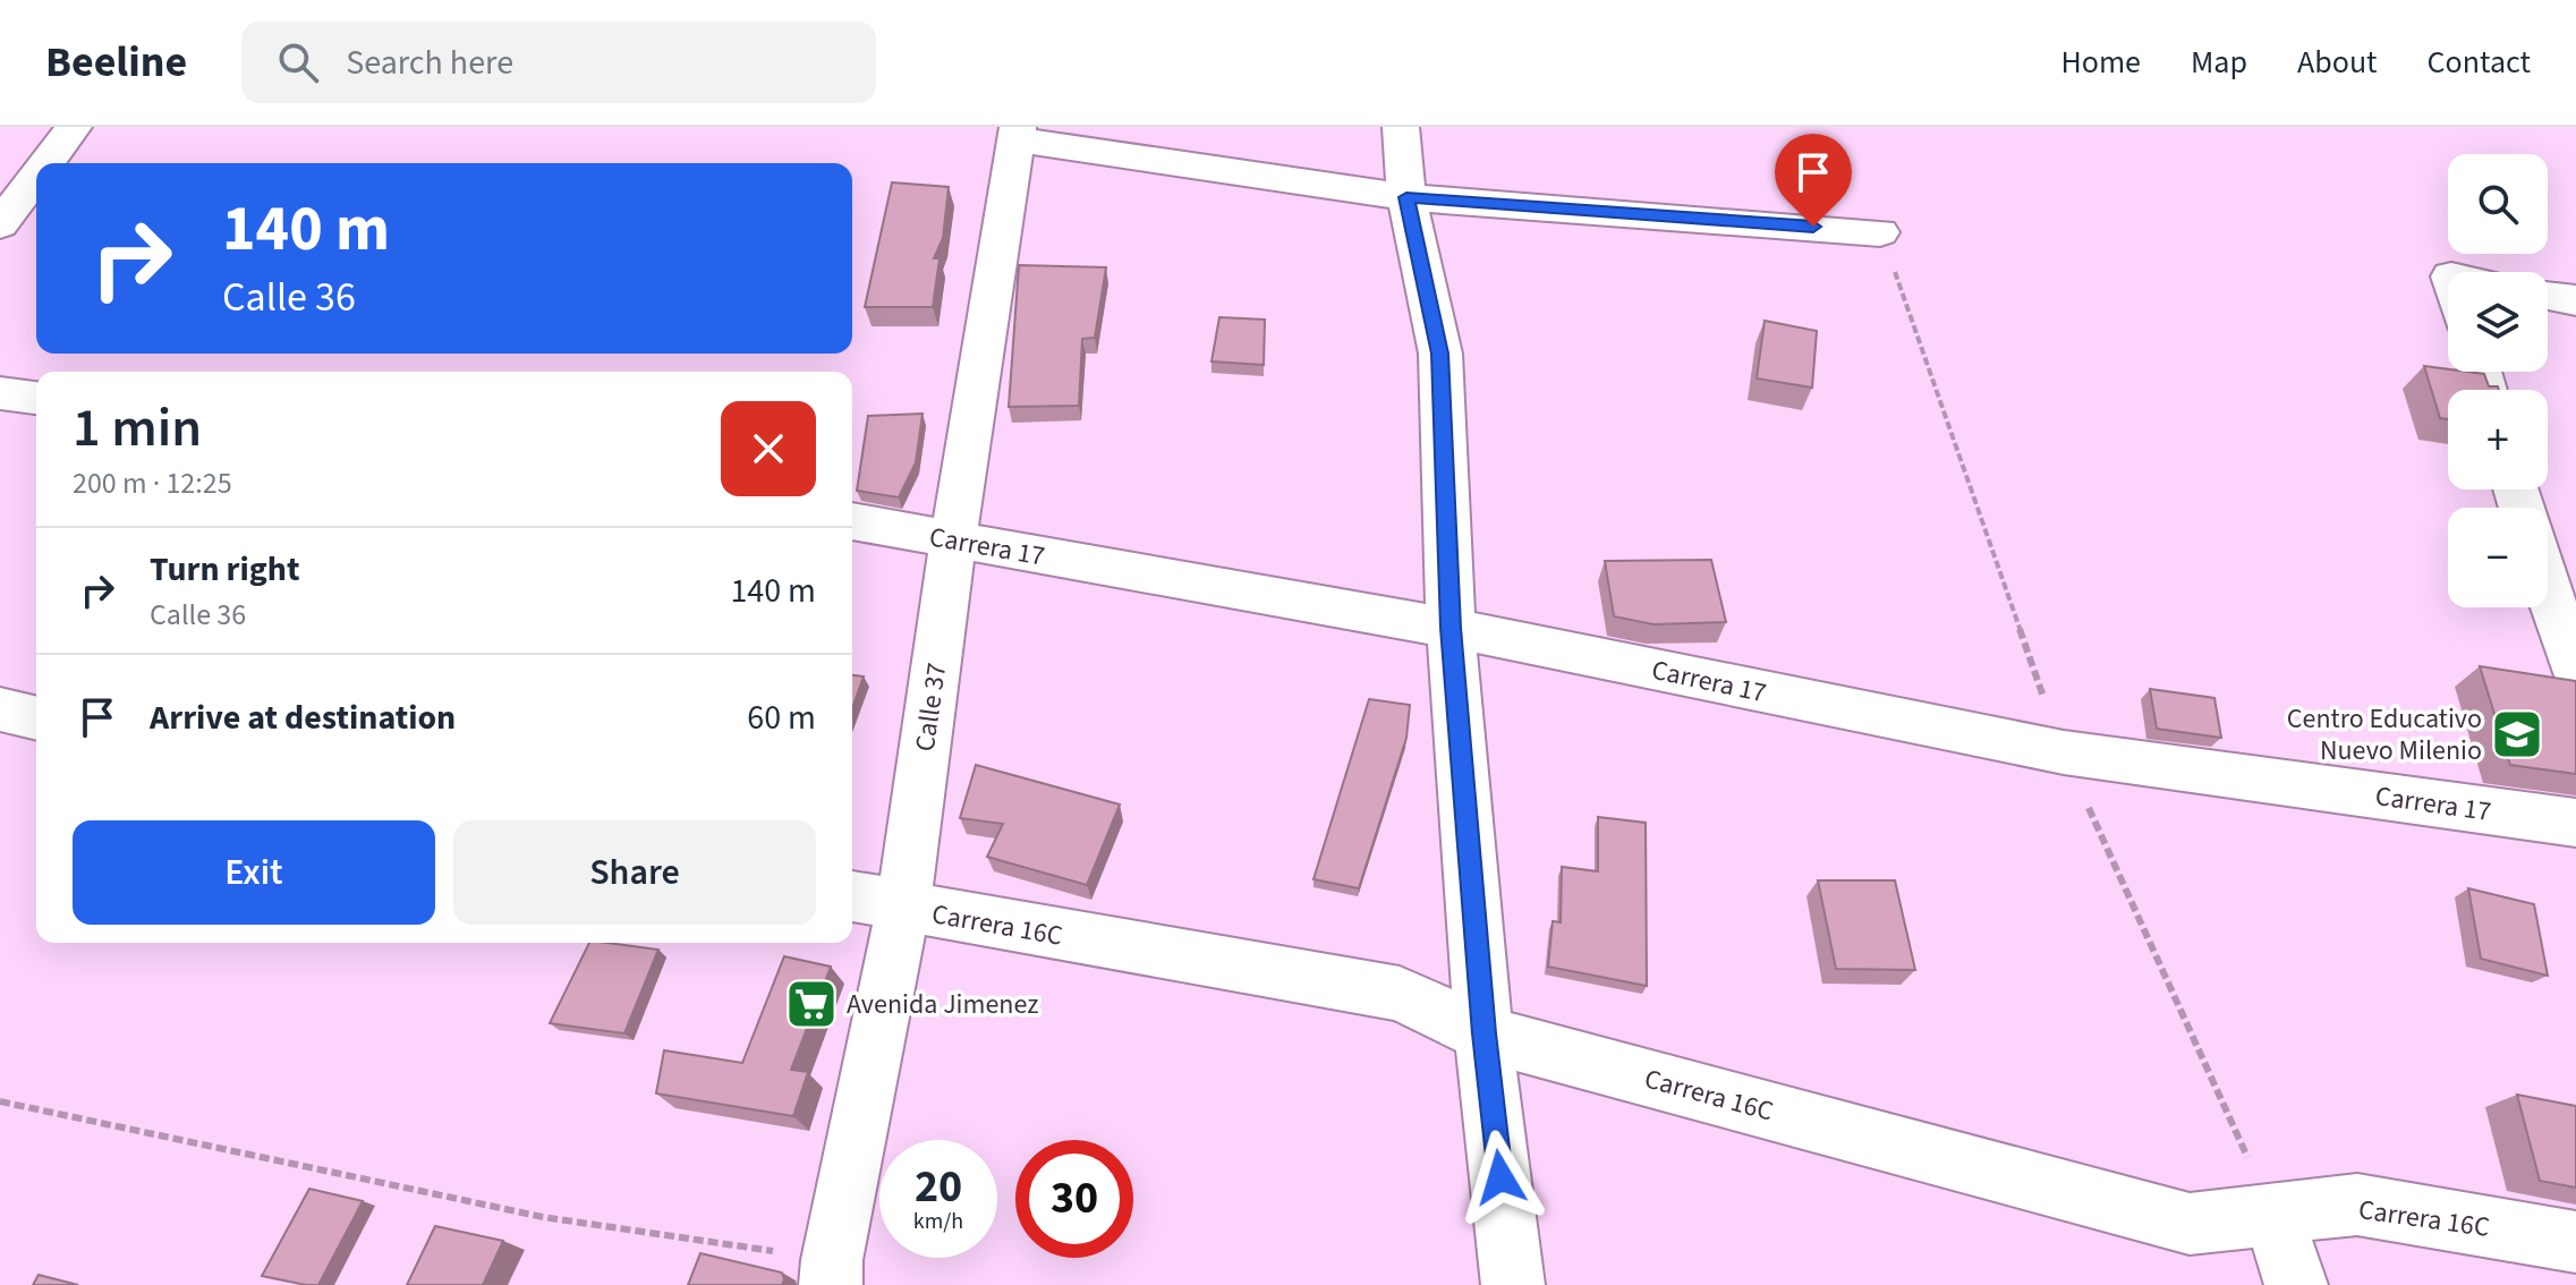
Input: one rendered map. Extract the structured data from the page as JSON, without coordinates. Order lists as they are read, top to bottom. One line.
{"streets":{"street":["Carrera 17","Calle 37","Carrera 16C"]},"crossings":[["Carrera 17","Calle 37"],["Calle 37","Carrera 16C"]],"places":{"school or university":["Centro Educativo Nuevo Milenio"],"supermarket":["Avenida Jimenez"]},"page":{"header":"Beeline","search":"Search here","nav":["Home","Map","About","Contact"],"map_buttons":["+","−"],"turn":["140 m","Calle 36"],"heading":["1 min","200 m · 12:25"],"list":[{"name":"Turn right","note":"Calle 36","value":"140 m"},{"name":"Arrive at destination","value":"60 m"}],"buttons":["Exit","Share"],"speed":"20 km/h","limit":"30"}}
